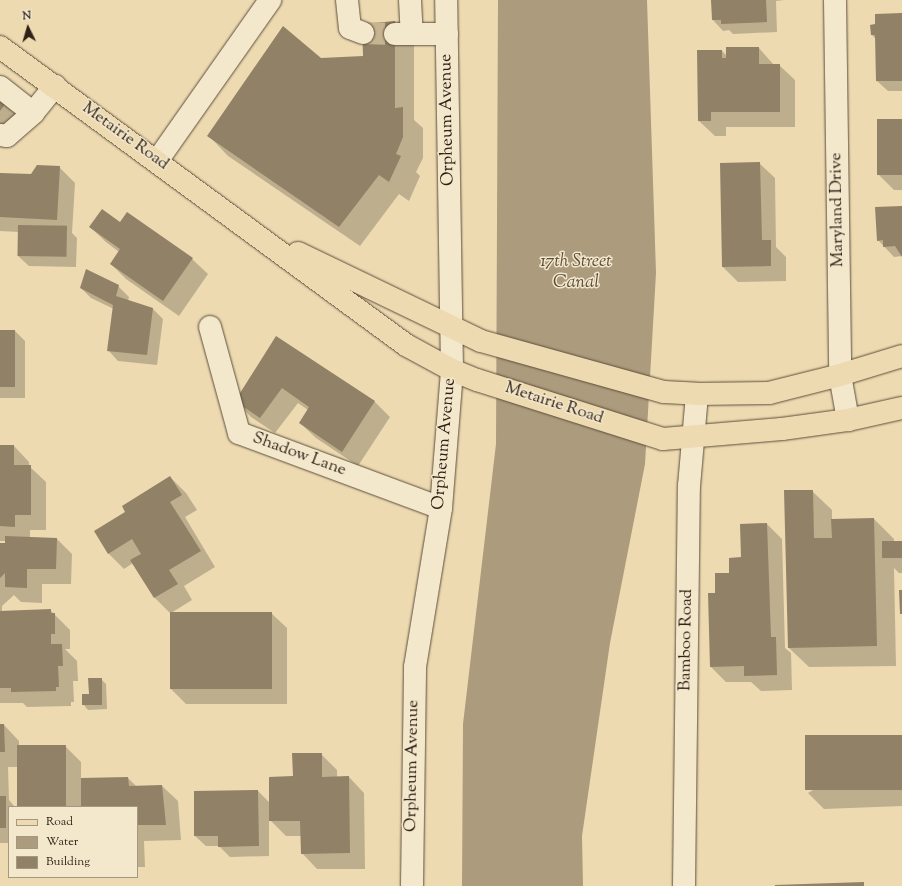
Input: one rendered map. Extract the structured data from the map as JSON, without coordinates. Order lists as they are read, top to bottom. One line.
{"streets":{"main road":["Metairie Road"],"street":["Orpheum Avenue","Maryland Drive","Shadow Lane","Bamboo Road"]},"crossings":[["Orpheum Avenue","Metairie Road"],["Orpheum Avenue","Shadow Lane"],["Metairie Road","Maryland Drive"],["Metairie Road","Bamboo Road"]],"water":["17th Street Canal"],"legend":["Road","Water","Building"],"north":"top"}
